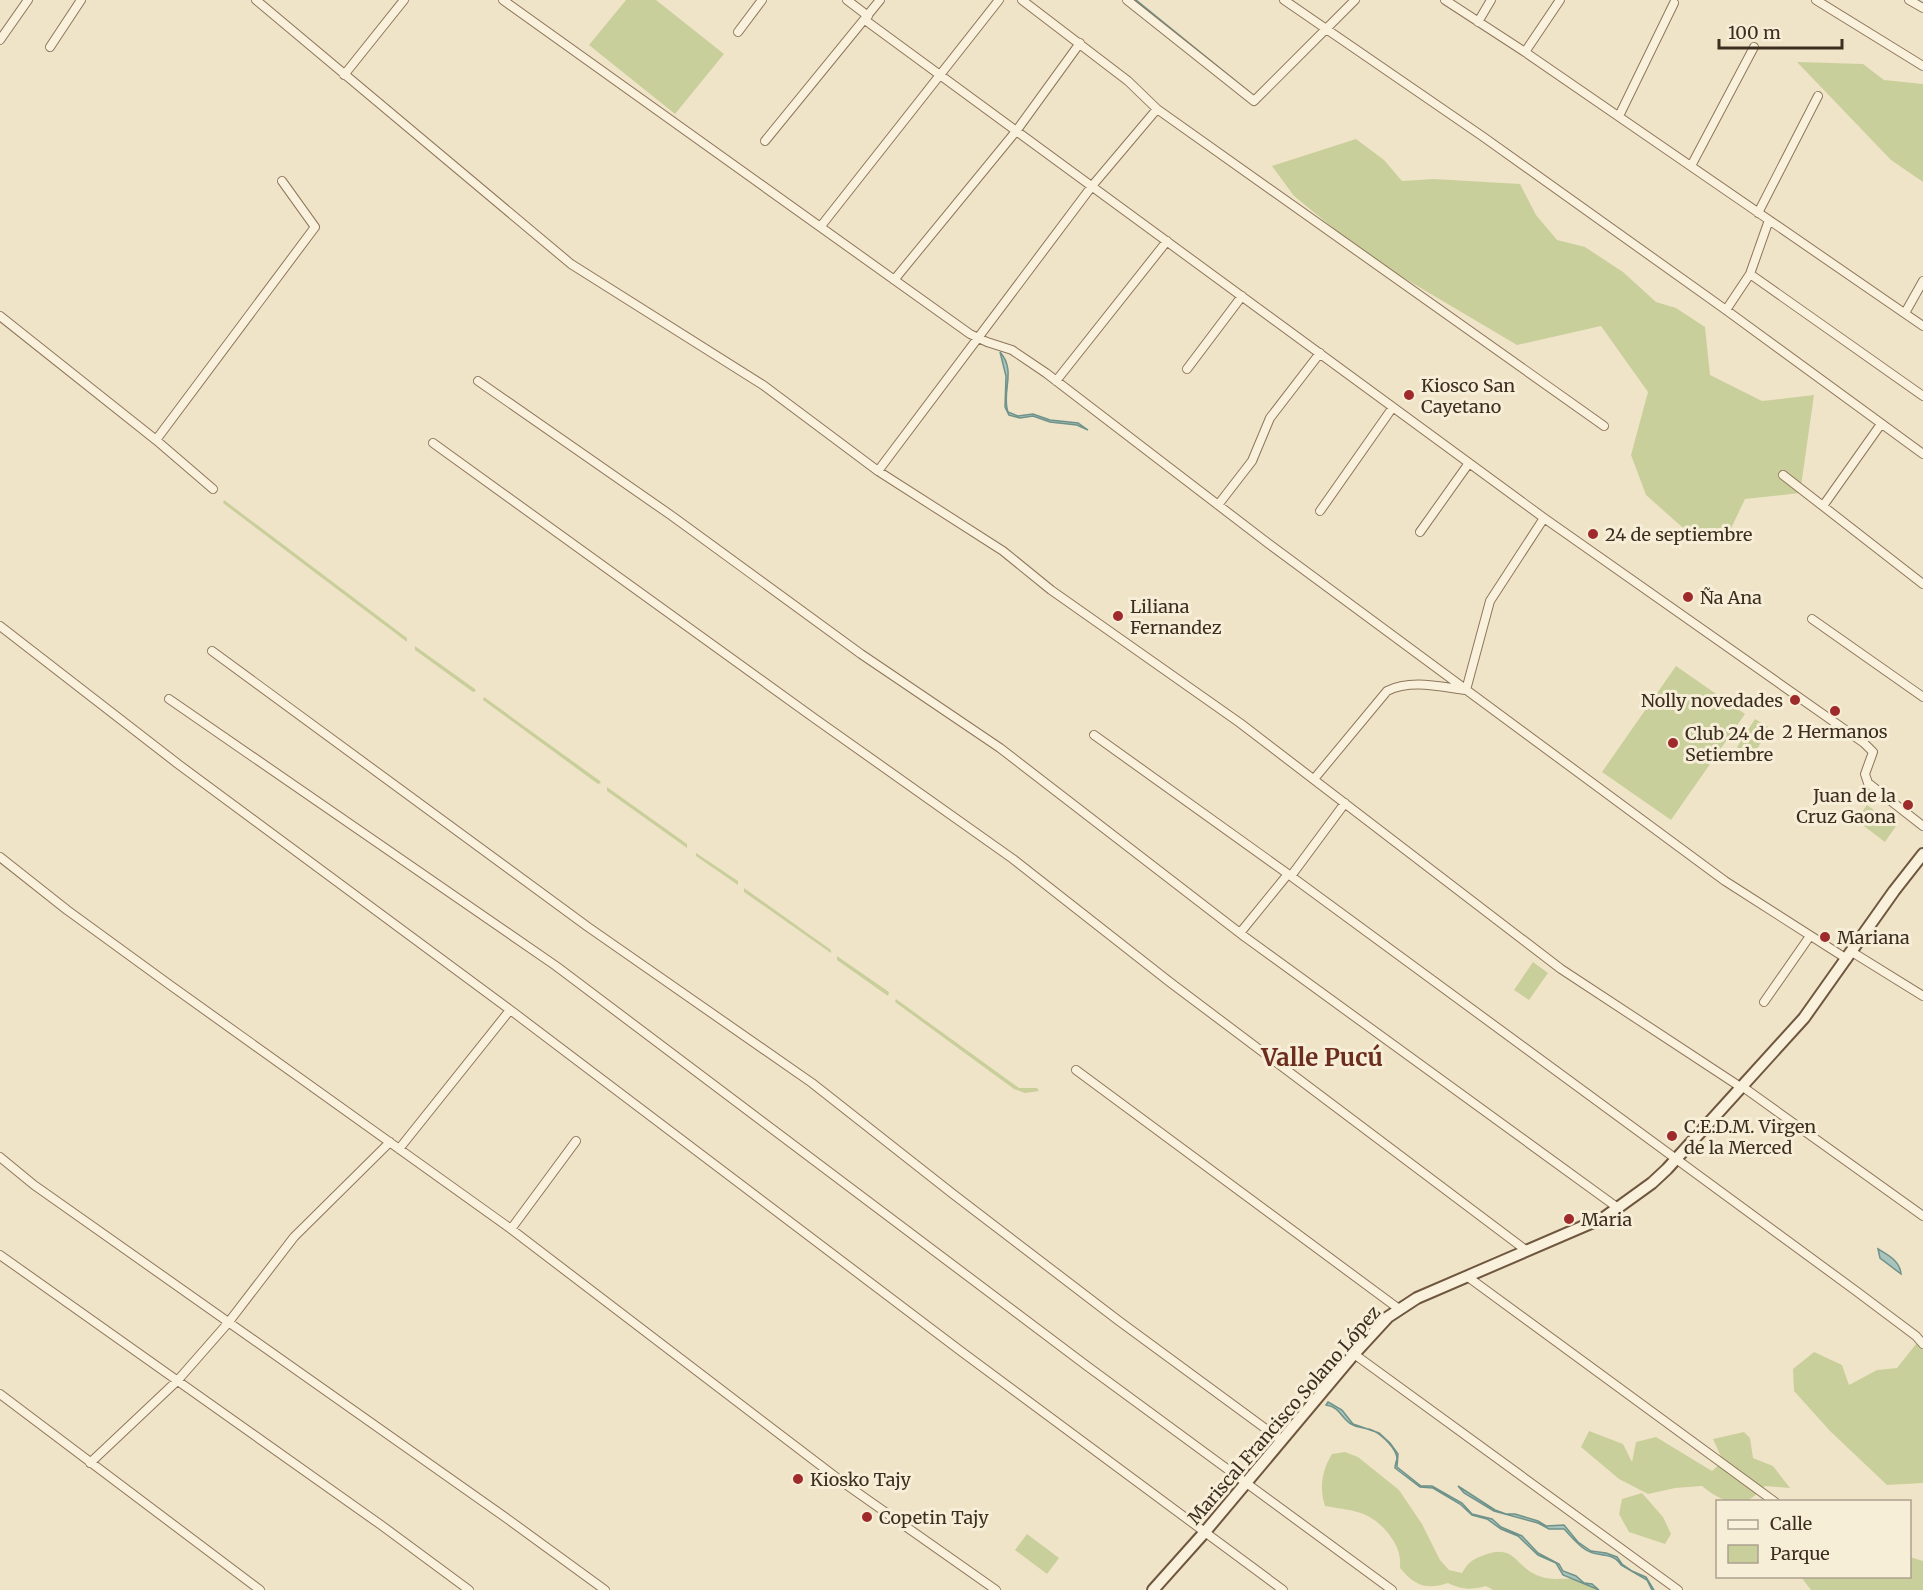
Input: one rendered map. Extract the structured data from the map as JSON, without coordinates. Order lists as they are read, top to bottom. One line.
{"streets":{"main road":["Mariscal Francisco Solano López"]},"districts":["Valle Pucú"],"places":["Kiosco San Cayetano","24 de septiembre","Ña Ana","Liliana Fernandez","Nolly novedades","2 Hermanos","Club 24 de Setiembre","Juan de la Cruz Gaona","Mariana","C.E.D.M. Virgen de la Merced","Maria","Kiosko Tajy","Copetin Tajy"],"legend":["Calle","Parque"],"scale_bar":"100 m"}
